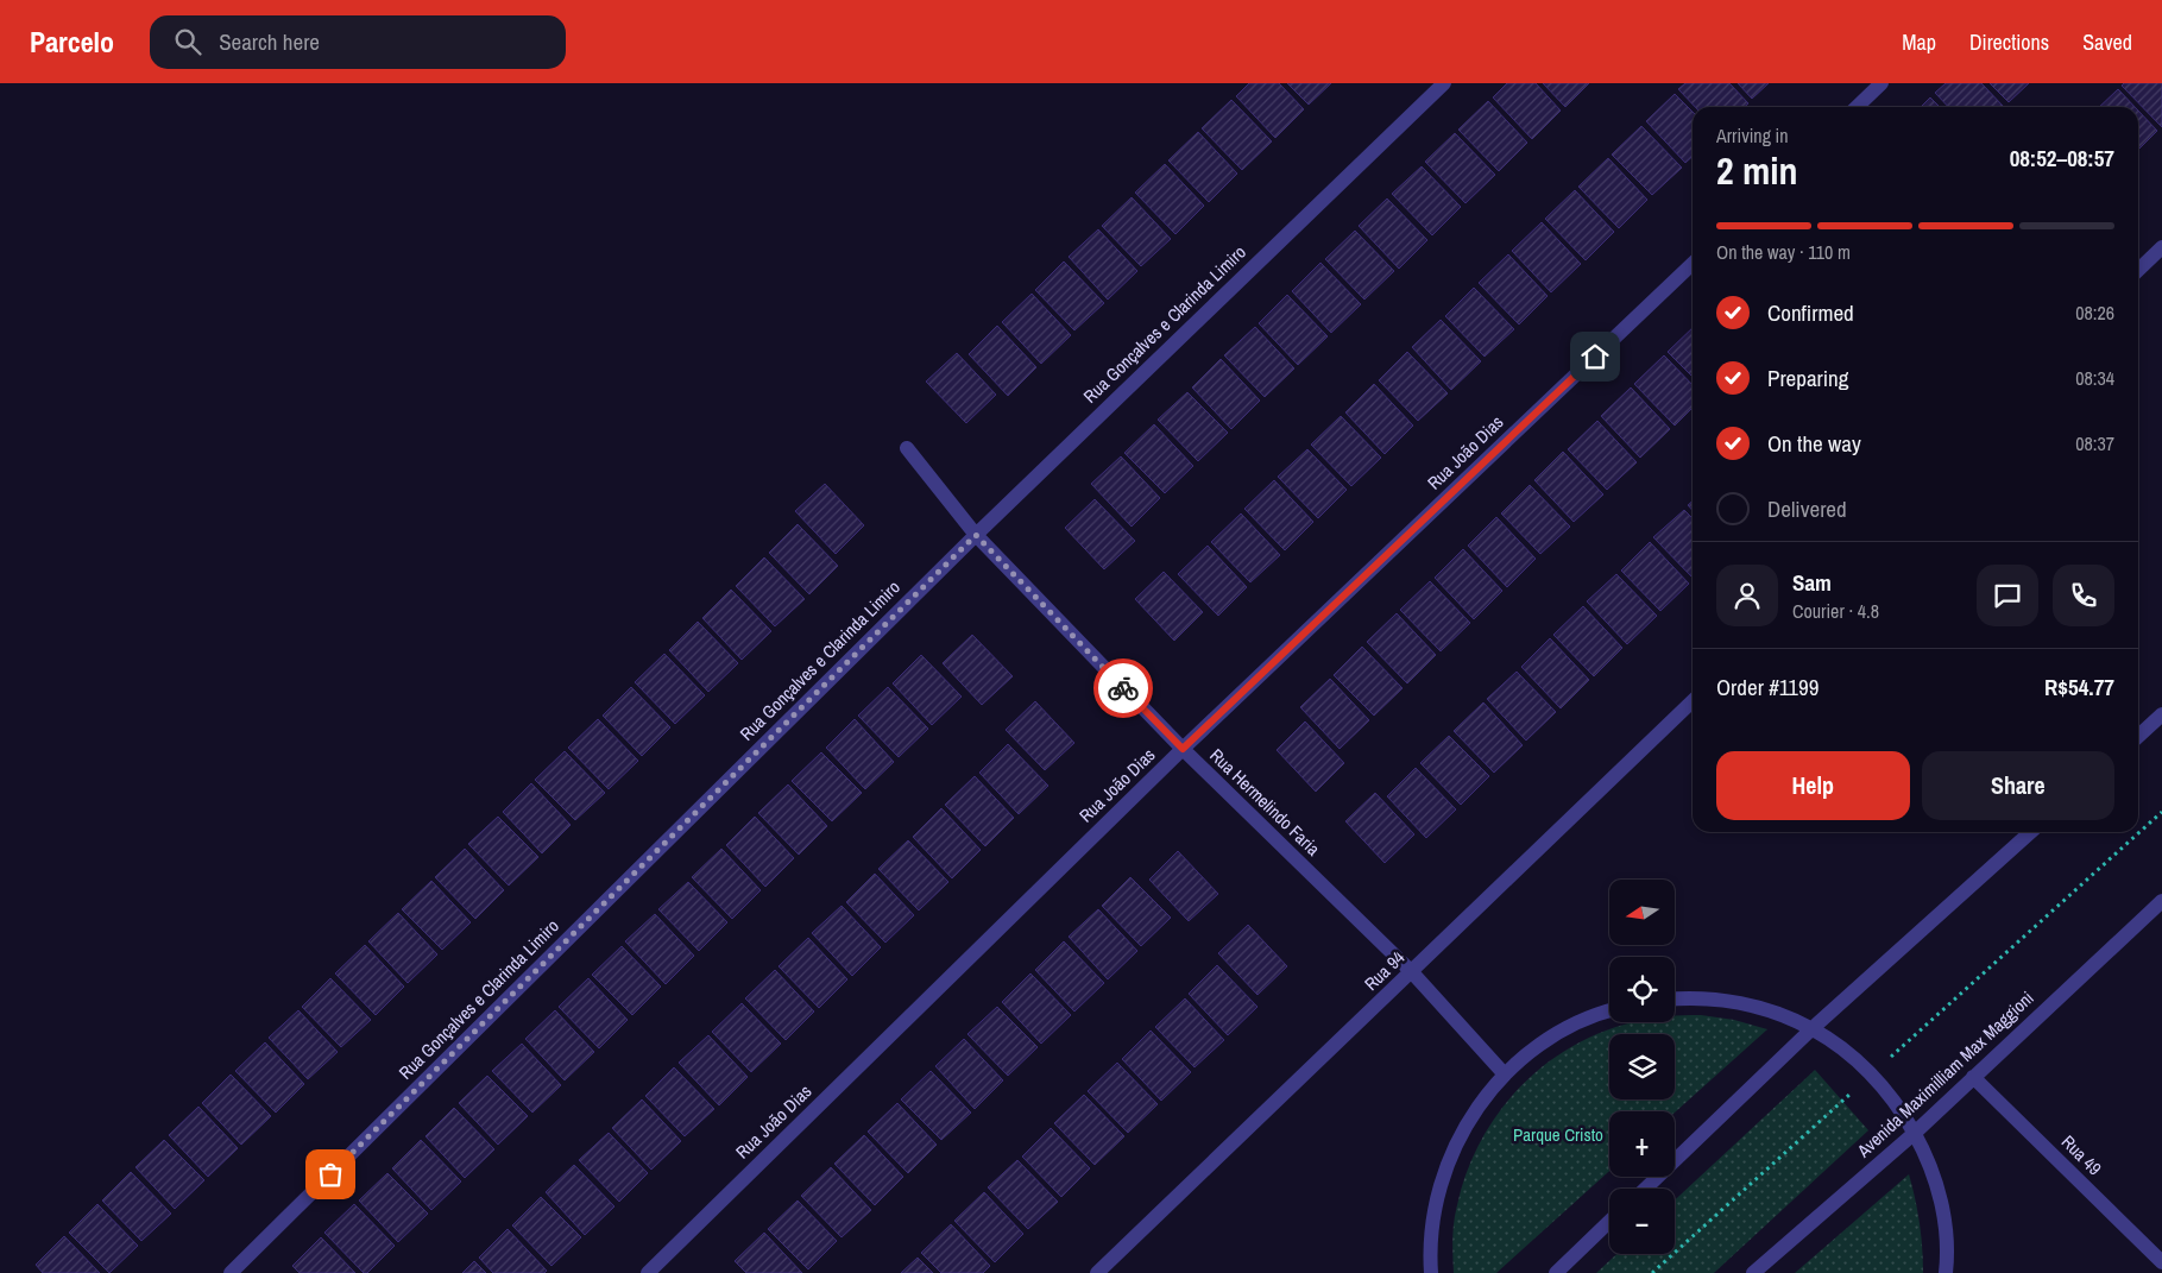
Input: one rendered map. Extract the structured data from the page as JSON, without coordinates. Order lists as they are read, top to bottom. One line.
{"streets":{"street":["Rua Gonçalves e Clarinda Limiro","Rua João Dias","Rua Hermelindo Faria","Rua 94","Avenida Maximilliam Max Maggioni","Rua 49"]},"crossings":[["Rua Gonçalves e Clarinda Limiro","Rua Hermelindo Faria"],["Rua João Dias","Rua Hermelindo Faria"],["Rua Hermelindo Faria","Rua 94"],["Avenida Maximilliam Max Maggioni","Rua 49"]],"parks":["Parque Cristo"],"north":"left","page":{"header":"Parcelo","search":"Search here","nav":["Map","Directions","Saved"],"heading":["2 min","Arriving in","08:52–08:57"],"panel":["Sam","Courier · 4.8","Order #1199","R$54.77"],"bar":"On the way · 110 m","list":[["Confirmed","08:26"],["Preparing","08:34"],["On the way","08:37"],"Delivered"],"buttons":["Help","Share"],"map_buttons":["+","−"]}}
